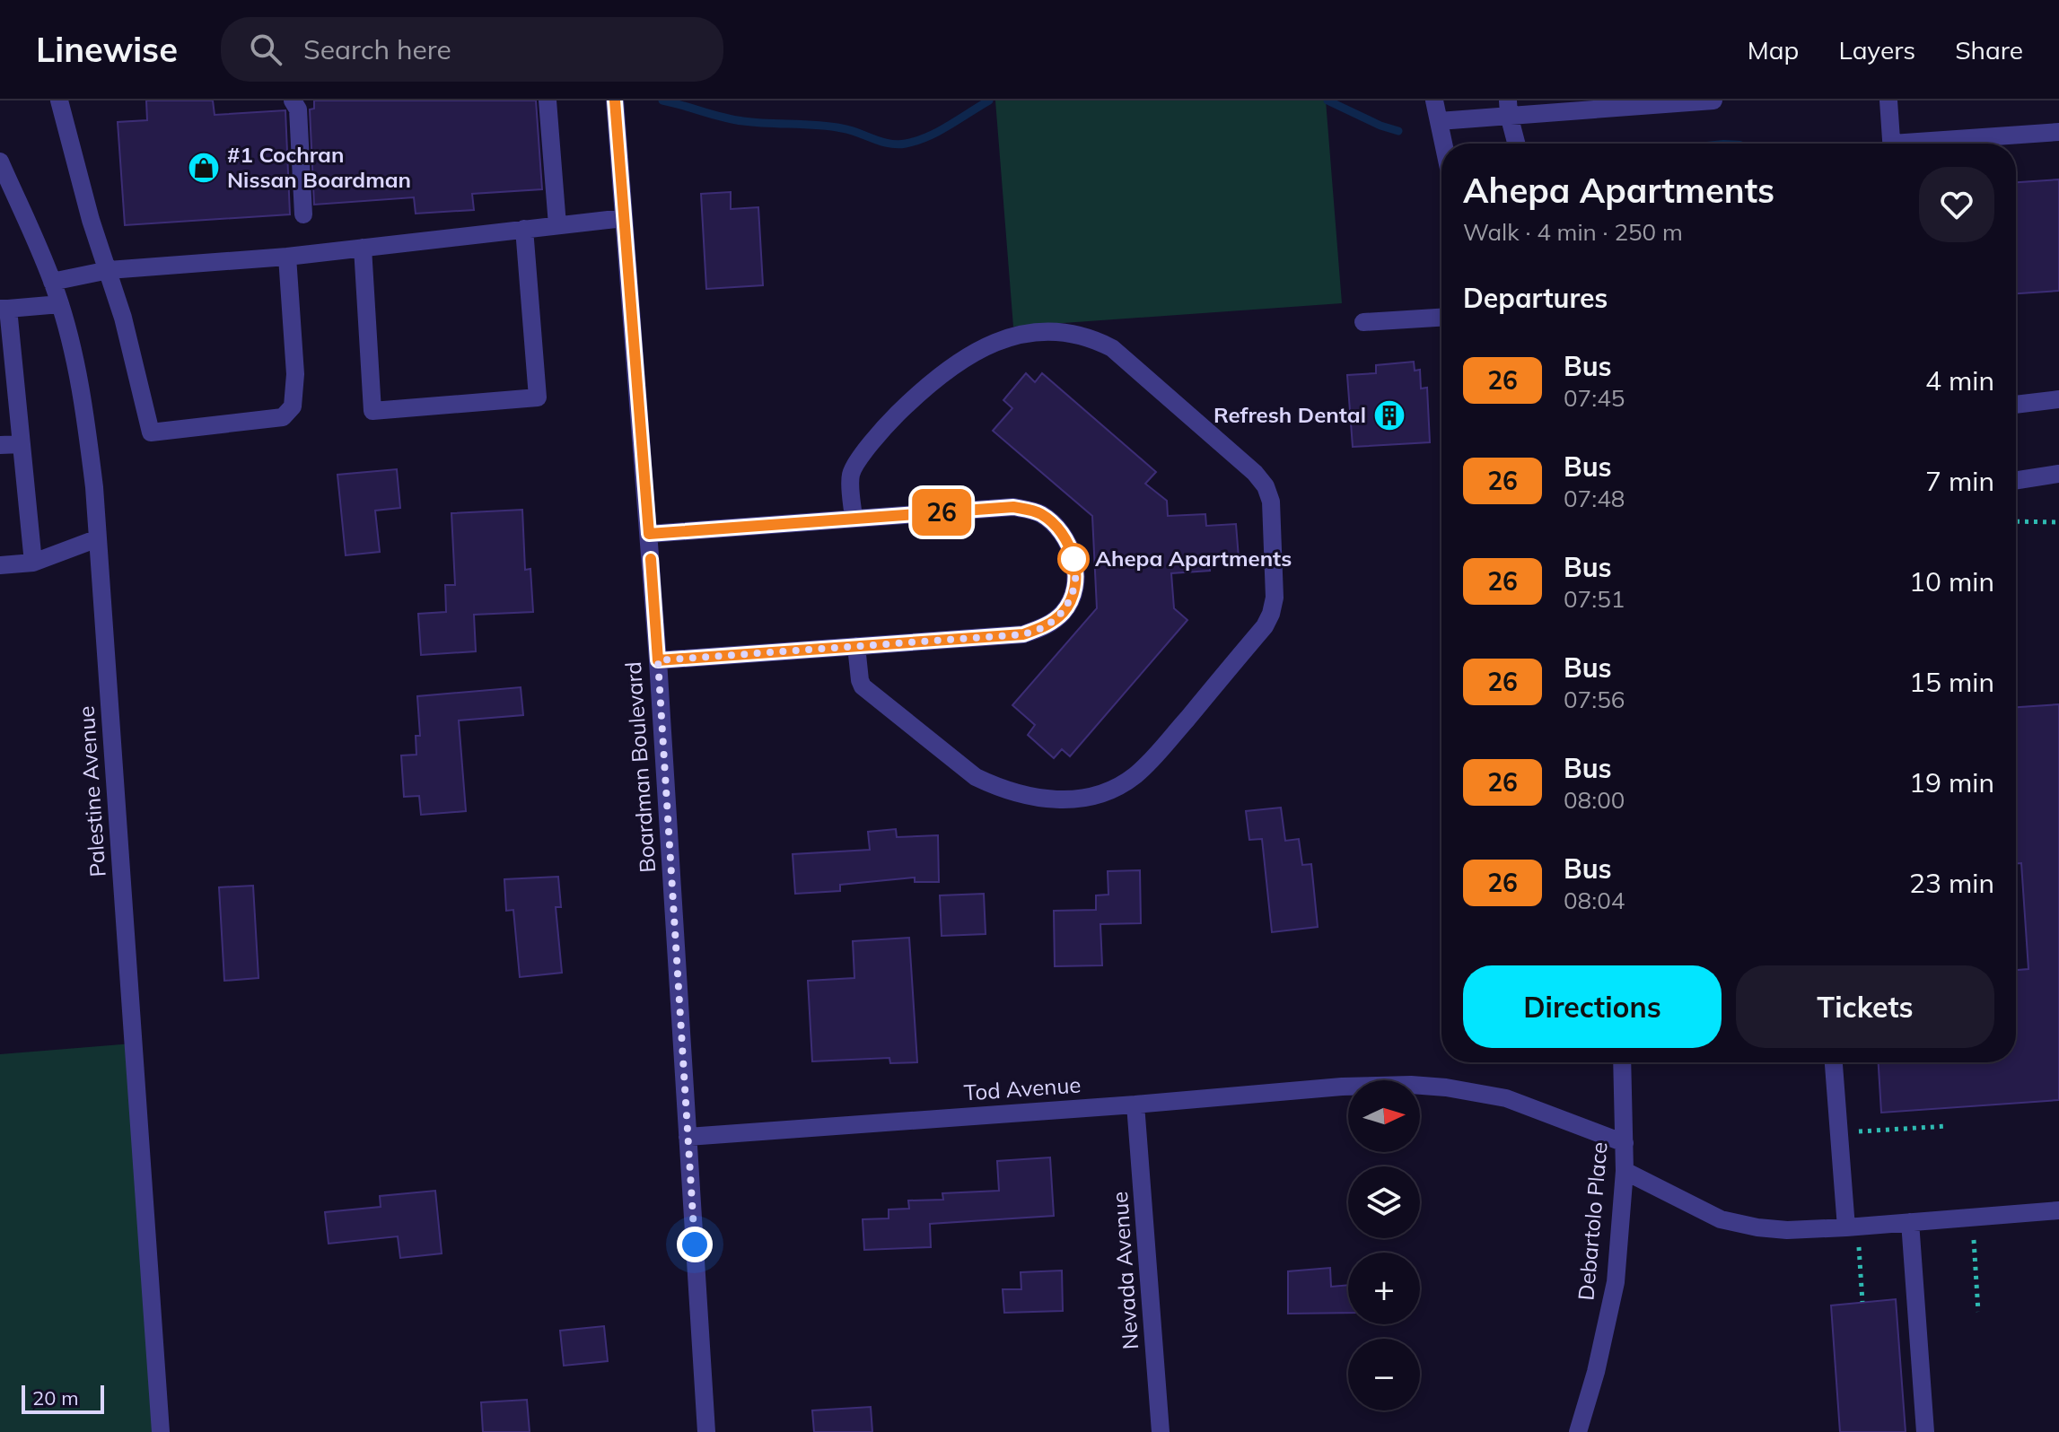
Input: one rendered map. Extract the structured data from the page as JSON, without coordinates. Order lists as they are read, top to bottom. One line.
{"streets":{"street":["Boardman Boulevard","Palestine Avenue","Tod Avenue","Debartolo Place","Nevada Avenue"]},"crossings":[["Boardman Boulevard","Tod Avenue"],["Tod Avenue","Debartolo Place"],["Tod Avenue","Nevada Avenue"]],"places":{"shop":["#1 Cochran Nissan Boardman"],"building":["Refresh Dental"],"other":["Ahepa Apartments"]},"lines":["bus line 26"],"scale_bar":"20 m","north":"right","page":{"header":"Linewise","search":"Search here","nav":["Map","Layers","Share"],"on_map":"26","heading":[["Ahepa Apartments","Walk · 4 min · 250 m"],"Departures"],"list":[{"mark":"26","name":"Bus","note":"07:45","value":"4 min"},{"mark":"26","name":"Bus","note":"07:48","value":"7 min"},{"mark":"26","name":"Bus","note":"07:51","value":"10 min"},{"mark":"26","name":"Bus","note":"07:56","value":"15 min"},{"mark":"26","name":"Bus","note":"08:00","value":"19 min"},{"mark":"26","name":"Bus","note":"08:04","value":"23 min"}],"buttons":["Directions","Tickets"],"map_buttons":["+","−"],"scale":"20 m"}}
